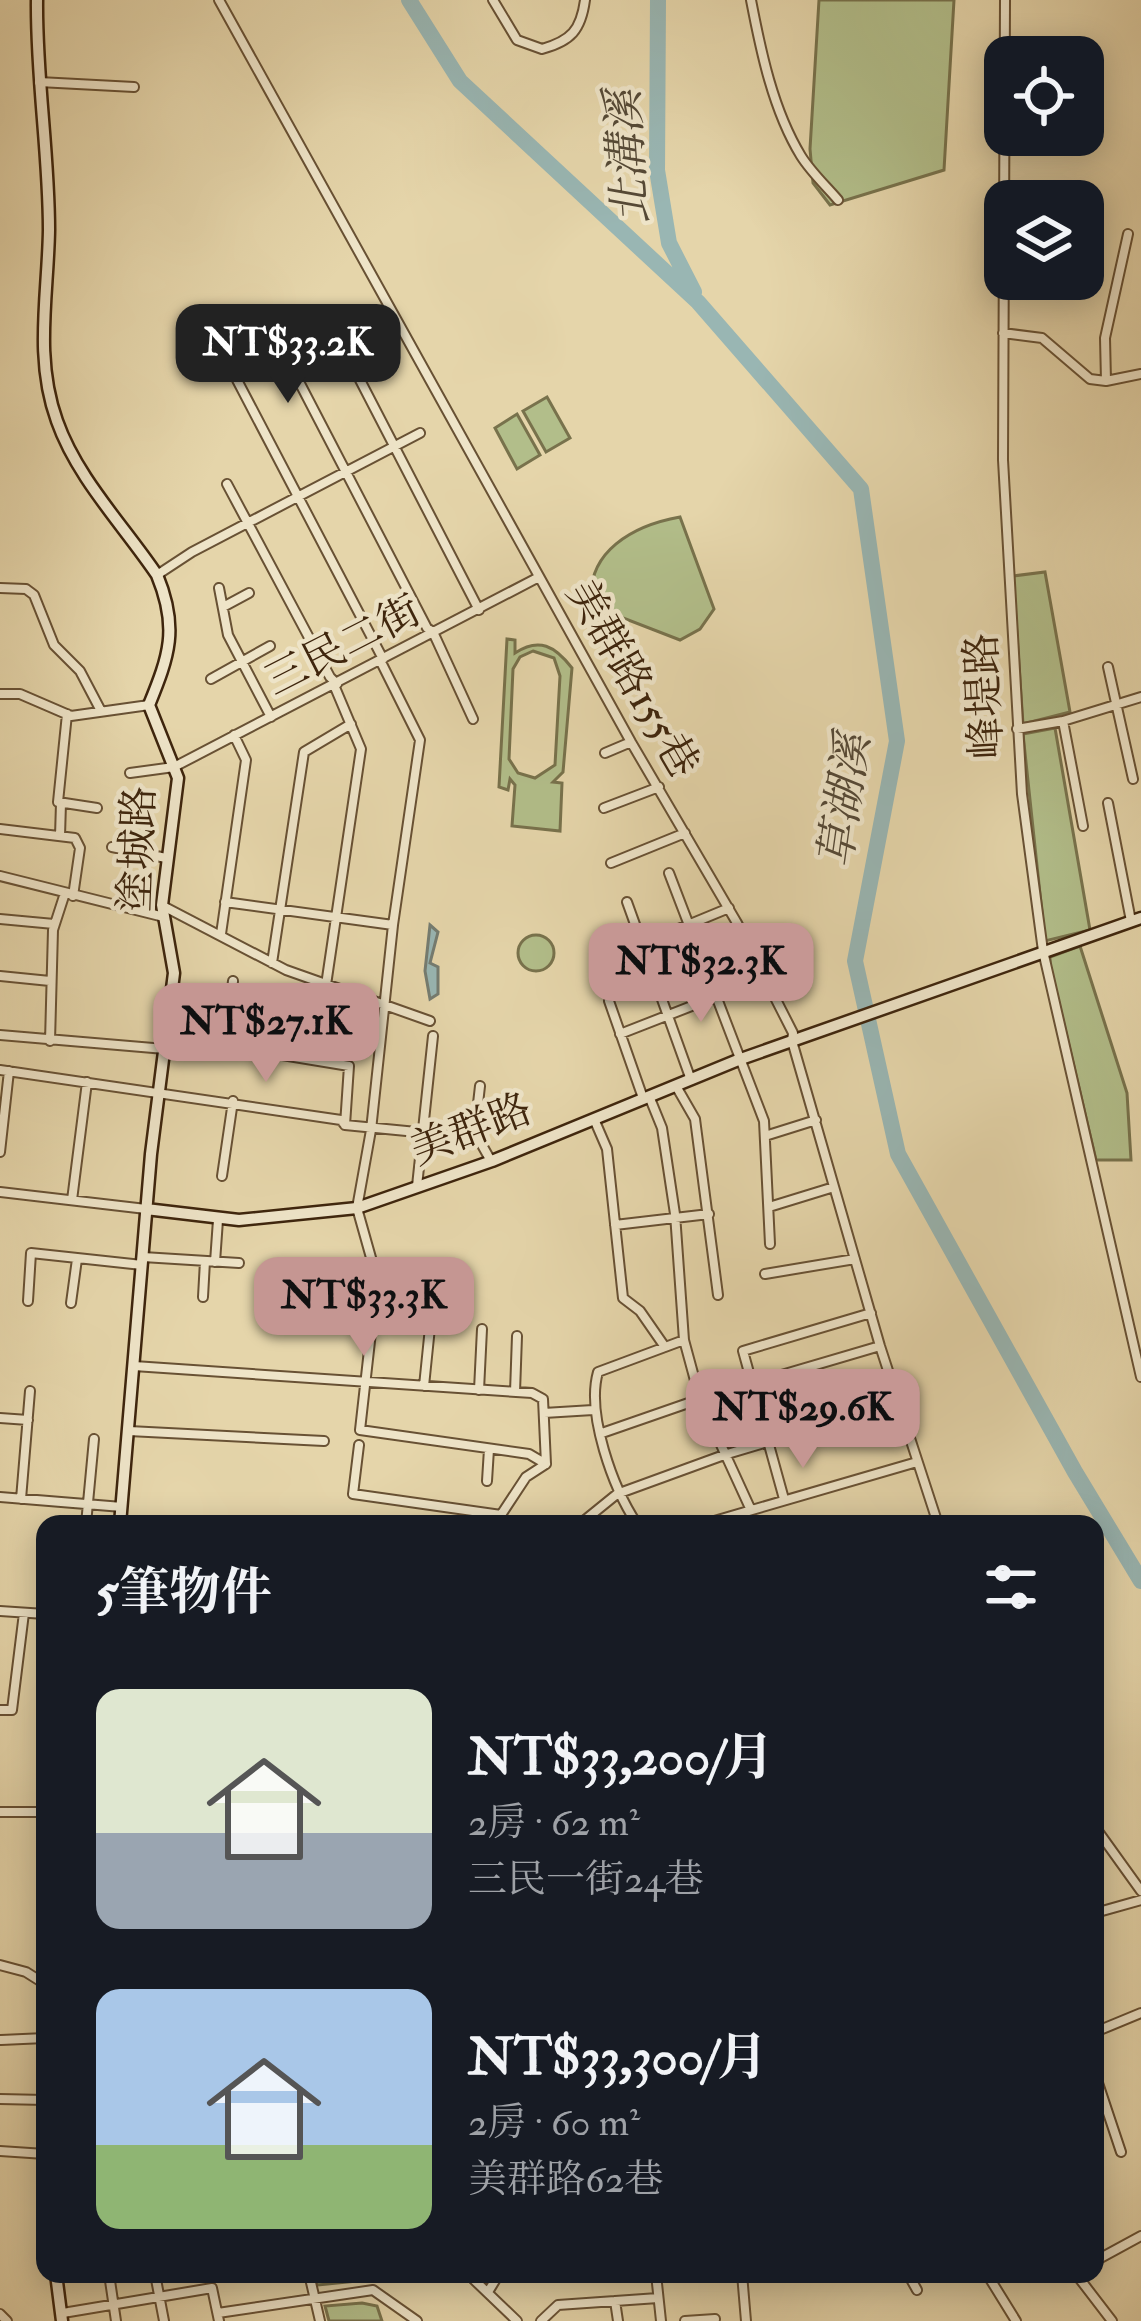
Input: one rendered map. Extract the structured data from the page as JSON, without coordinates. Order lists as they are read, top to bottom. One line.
{"streets":{"street":["三民二街","美群路155巷","峰堤路","塗城路","美群路"]},"crossings":[["三民二街","美群路155巷"],["三民二街","塗城路"],["美群路155巷","美群路"],["峰堤路","美群路"],["塗城路","美群路"]],"water":["北溝溪","草湖溪"],"page":{"price":["NT$33.2K","NT$32.3K","NT$27.1K","NT$33.3K","NT$29.6K"],"heading":"5筆物件","list":[{"name":"NT$33,200/月","note":"2房 · 62 m² · 三民一街24巷"},{"name":"NT$33,300/月","note":"2房 · 60 m² · 美群路62巷"}]}}
